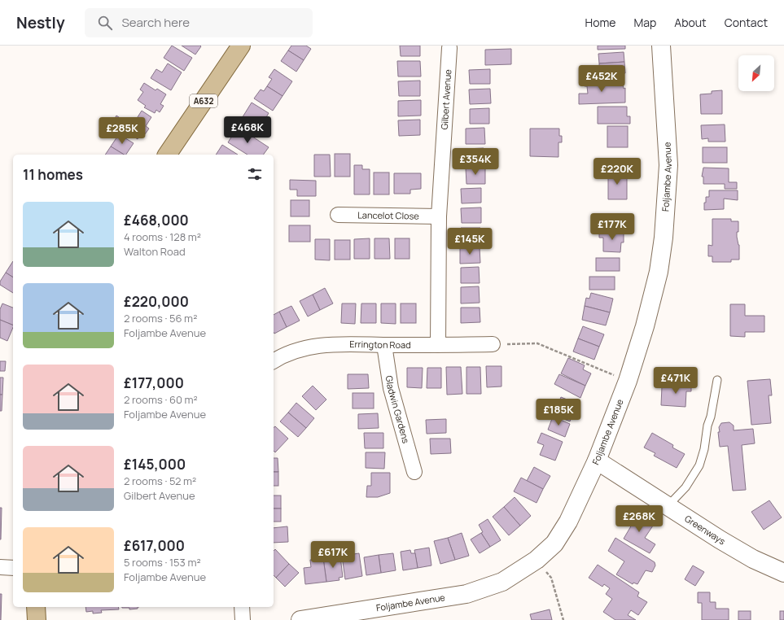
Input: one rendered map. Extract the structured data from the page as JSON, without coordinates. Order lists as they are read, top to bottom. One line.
{"streets":{"main road":["A632"],"street":["Gilbert Avenue","Foljambe Avenue","Lancelot Close","Errington Road","Gladwin Gardens","Greenways"]},"crossings":[["Gilbert Avenue","Lancelot Close"],["Gilbert Avenue","Errington Road"],["Foljambe Avenue","Greenways"],["Errington Road","Gladwin Gardens"]],"north":"bottom left","page":{"header":"Nestly","search":"Search here","nav":["Home","Map","About","Contact"],"price":["£452K","£468K","£285K","£354K","£220K","£177K","£145K","£471K","£185K","£268K","£617K"],"heading":"11 homes","list":[{"name":"£468,000","note":"4 rooms · 128 m² · Walton Road"},{"name":"£220,000","note":"2 rooms · 56 m² · Foljambe Avenue"},{"name":"£177,000","note":"2 rooms · 60 m² · Foljambe Avenue"},{"name":"£145,000","note":"2 rooms · 52 m² · Gilbert Avenue"},{"name":"£617,000","note":"5 rooms · 153 m² · Foljambe Avenue"}]}}
